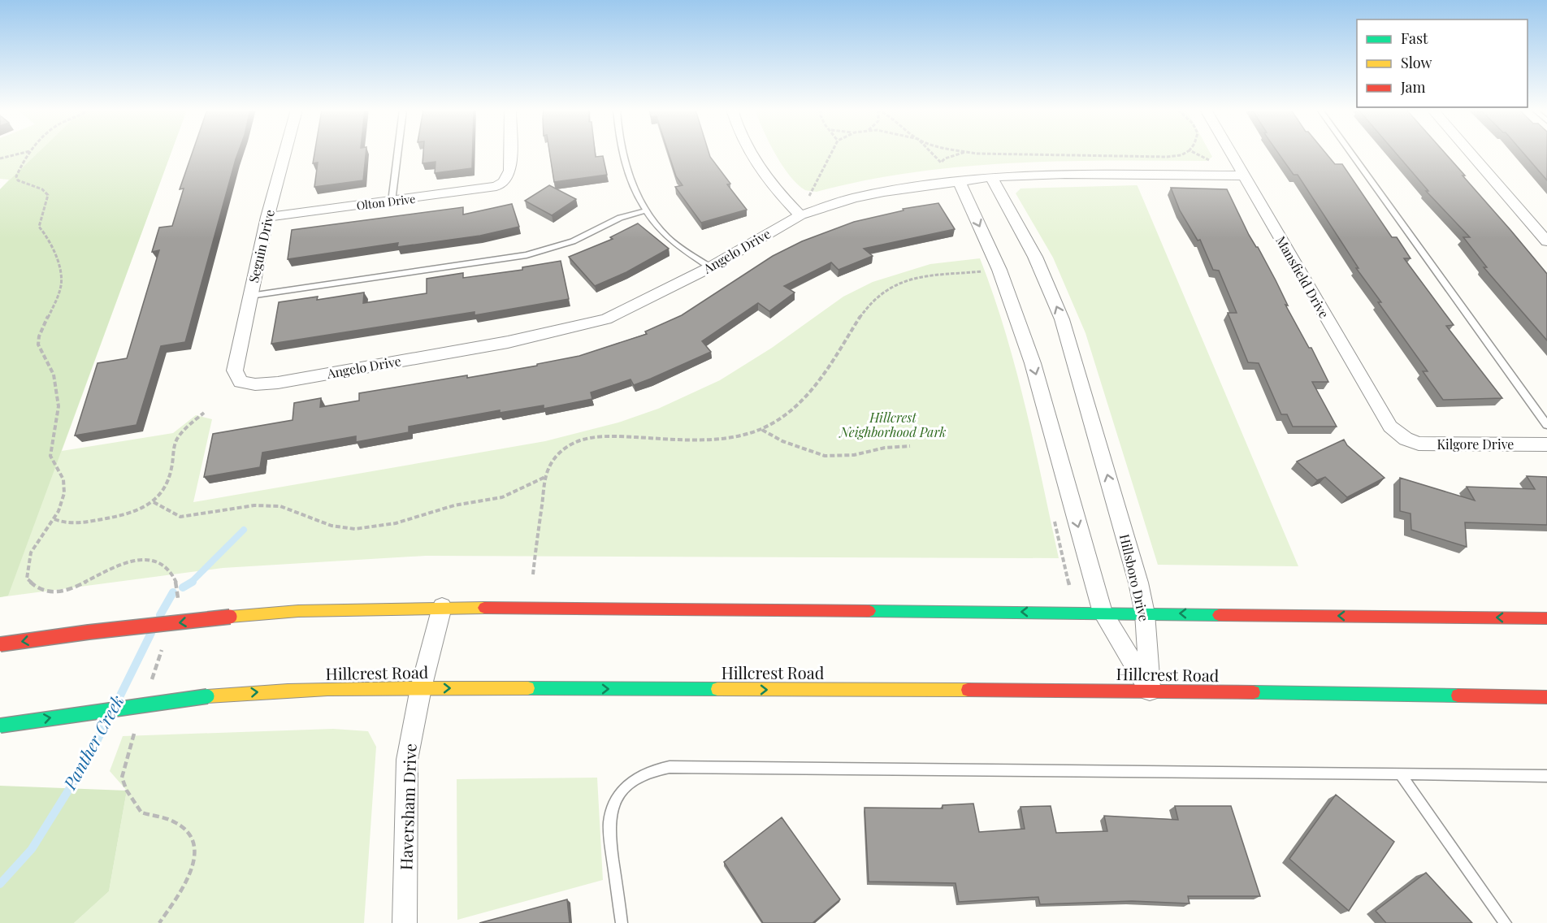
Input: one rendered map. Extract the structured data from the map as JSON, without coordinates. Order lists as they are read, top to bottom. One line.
{"streets":{"main road":["Hillcrest Road"],"street":["Olton Drive","Seguin Drive","Angelo Drive","Mansfield Drive","Kilgore Drive","Hillsboro Drive","Haversham Drive"]},"crossings":[["Olton Drive","Seguin Drive"],["Seguin Drive","Angelo Drive"],["Angelo Drive","Mansfield Drive"],["Angelo Drive","Hillsboro Drive"],["Mansfield Drive","Kilgore Drive"],["Hillsboro Drive","Hillcrest Road"],["Hillcrest Road","Haversham Drive"]],"water":["Panther Creek"],"parks":["Hillcrest Neighborhood Park"],"legend":["Fast","Slow","Jam"]}
